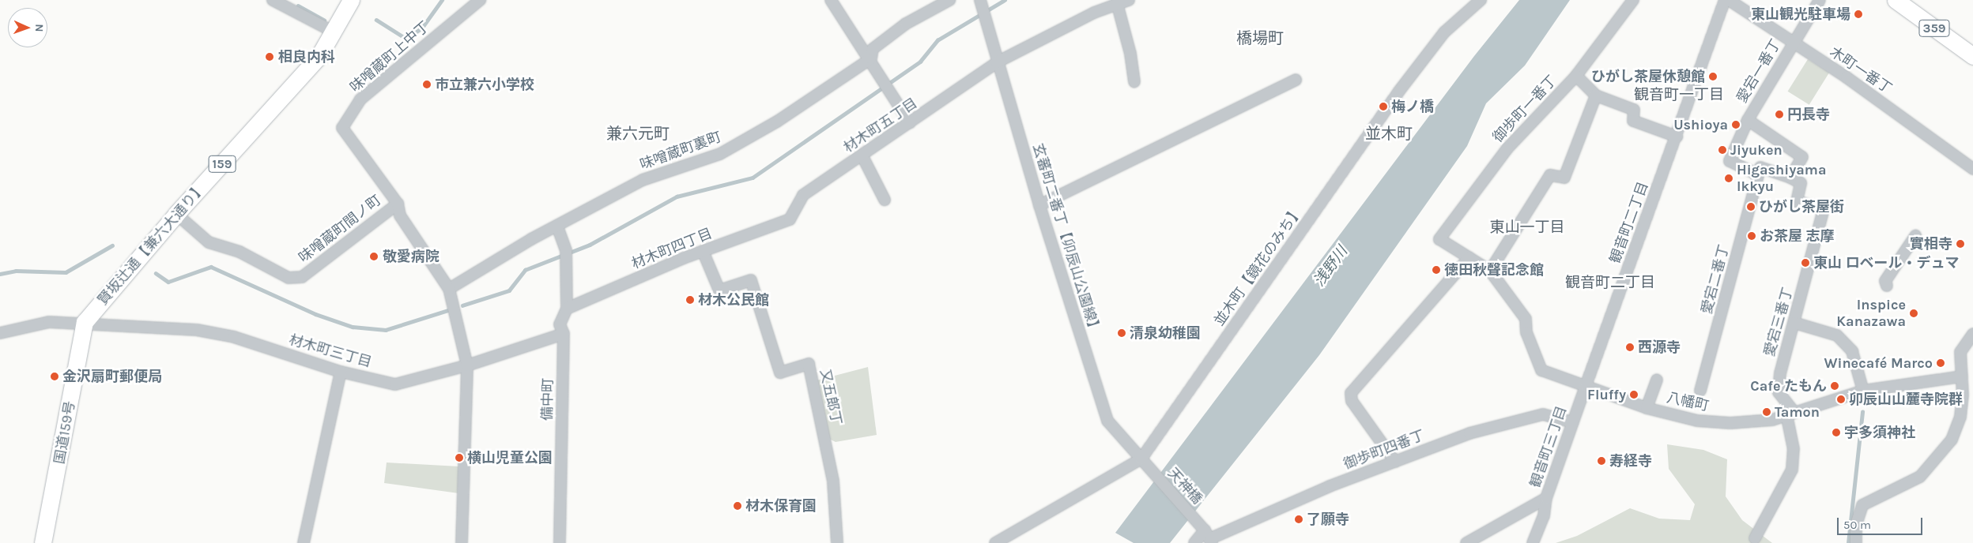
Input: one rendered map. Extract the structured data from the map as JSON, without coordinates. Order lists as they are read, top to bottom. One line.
{"streets":{"highway":["359","159","賢坂辻通【兼六大通り】","国道159号"],"street":["味噌蔵町上中丁","木町一番丁","愛宕一番丁","御歩町一番丁","材木町五丁目","味噌蔵町裏町","観音町二丁目","味噌蔵町間ノ町","玄蕃町二番丁【卯辰山公園線】","材木町四丁目","並木町【鏡花のみち】","愛宕二番丁","愛宕三番丁","材木町三丁目","又五郎丁","備中町","八幡町","観音町三丁目","御歩町四番丁","天神橋"]},"crossings":[["味噌蔵町上中丁","味噌蔵町間ノ町"],["木町一番丁","愛宕一番丁"],["愛宕一番丁","愛宕二番丁"],["材木町五丁目","玄蕃町二番丁【卯辰山公園線】"],["材木町五丁目","材木町四丁目"],["味噌蔵町裏町","備中町"],["観音町二丁目","八幡町"],["観音町二丁目","観音町三丁目"],["味噌蔵町間ノ町","賢坂辻通【兼六大通り】"],["玄蕃町二番丁【卯辰山公園線】","並木町【鏡花のみち】"],["玄蕃町二番丁【卯辰山公園線】","天神橋"],["賢坂辻通【兼六大通り】","材木町三丁目"],["賢坂辻通【兼六大通り】","国道159号"],["材木町四丁目","又五郎丁"],["材木町四丁目","備中町"],["並木町【鏡花のみち】","天神橋"],["愛宕三番丁","八幡町"],["材木町三丁目","備中町"],["材木町三丁目","国道159号"],["八幡町","観音町三丁目"],["観音町三丁目","御歩町四番丁"],["御歩町四番丁","天神橋"]],"districts":["橋場町","観音町一丁目","兼六元町","並木町","東山一丁目","観音町二丁目"],"water":["浅野川"],"places":["東山観光駐車場","相良内科","ひがし茶屋休憩館","市立兼六小学校","梅ノ橋","円長寺","Ushioya","Jiyuken","Higashiyama Ikkyu","ひがし茶屋街","お茶屋 志摩","實相寺","敬愛病院","東山 ロベール・デュマ","徳田秋聲記念館","材木公民館","Inspice Kanazawa","清泉幼稚園","西源寺","Winecafé Marco","金沢扇町郵便局","Cafe たもん","Fluffy","卯辰山山麓寺院群","Tamon","宇多須神社","横山児童公園","寿経寺","材木保育園","了願寺"],"scale_bar":"50 m","north":"right"}
